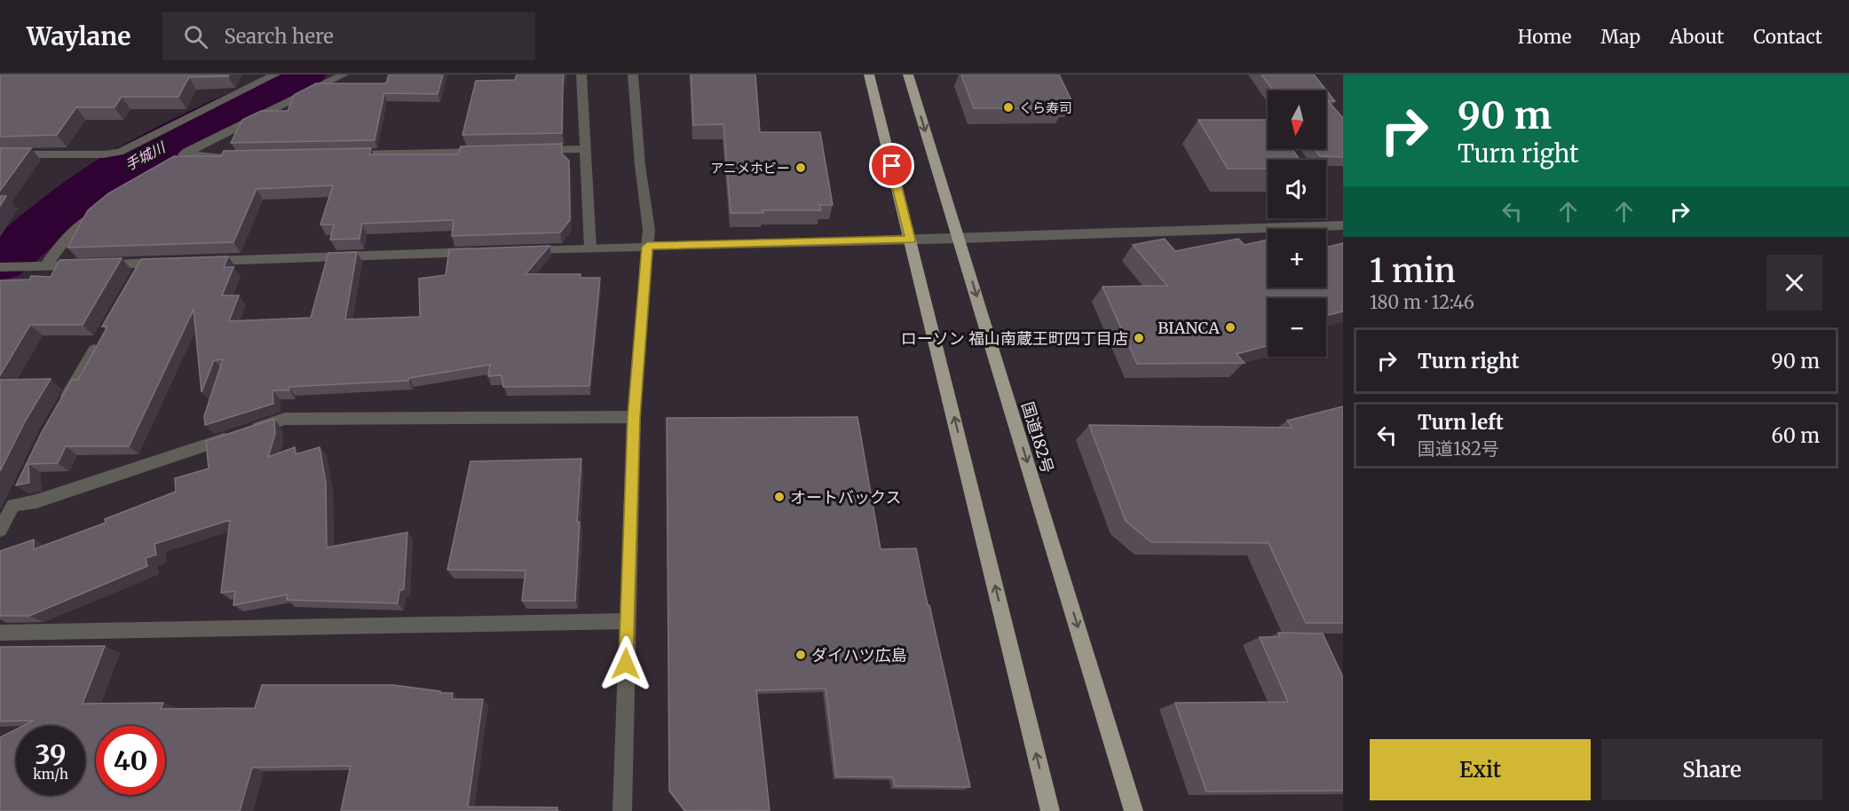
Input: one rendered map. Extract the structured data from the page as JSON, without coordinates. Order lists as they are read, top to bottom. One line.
{"streets":{"highway":["国道182号"]},"water":["手城川"],"places":["くら寿司","アニメホビー","BIANCA","ローソン 福山南蔵王町四丁目店","オートバックス","ダイハツ広島"],"north":"bottom","page":{"header":"Waylane","search":"Search here","nav":["Home","Map","About","Contact"],"turn":["90 m","Turn right"],"map_buttons":["+","−"],"heading":["1 min","180 m · 12:46"],"list":[{"name":"Turn right","value":"90 m"},{"name":"Turn left","note":"国道182号","value":"60 m"}],"speed":"39 km/h","limit":"40","buttons":["Exit","Share"]}}
